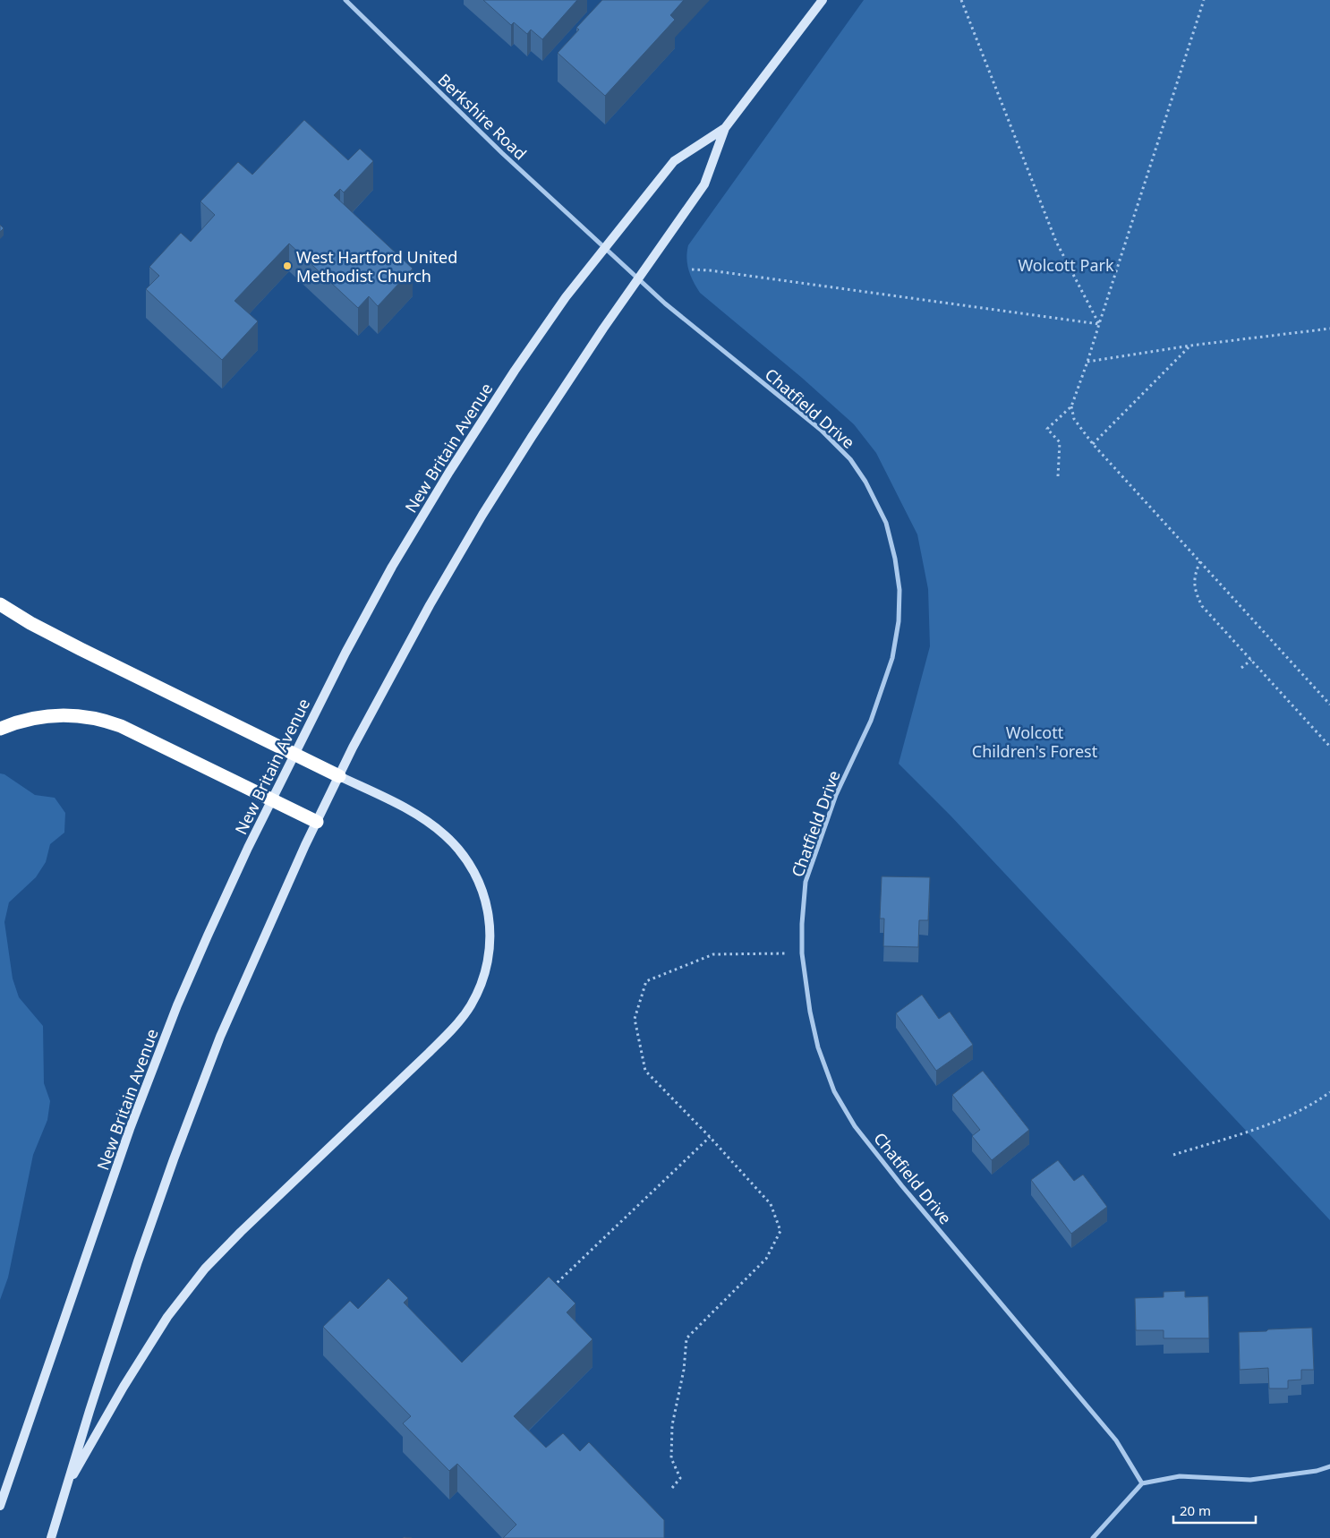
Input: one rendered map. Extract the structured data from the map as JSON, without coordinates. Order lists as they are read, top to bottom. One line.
{"streets":{"main road":["New Britain Avenue"],"street":["Berkshire Road","Chatfield Drive"]},"crossings":[["Berkshire Road","Chatfield Drive"],["Berkshire Road","New Britain Avenue"],["Chatfield Drive","New Britain Avenue"]],"parks":["Wolcott Park","Wolcott Children's Forest"],"places":["West Hartford United Methodist Church"],"scale_bar":"20 m"}
